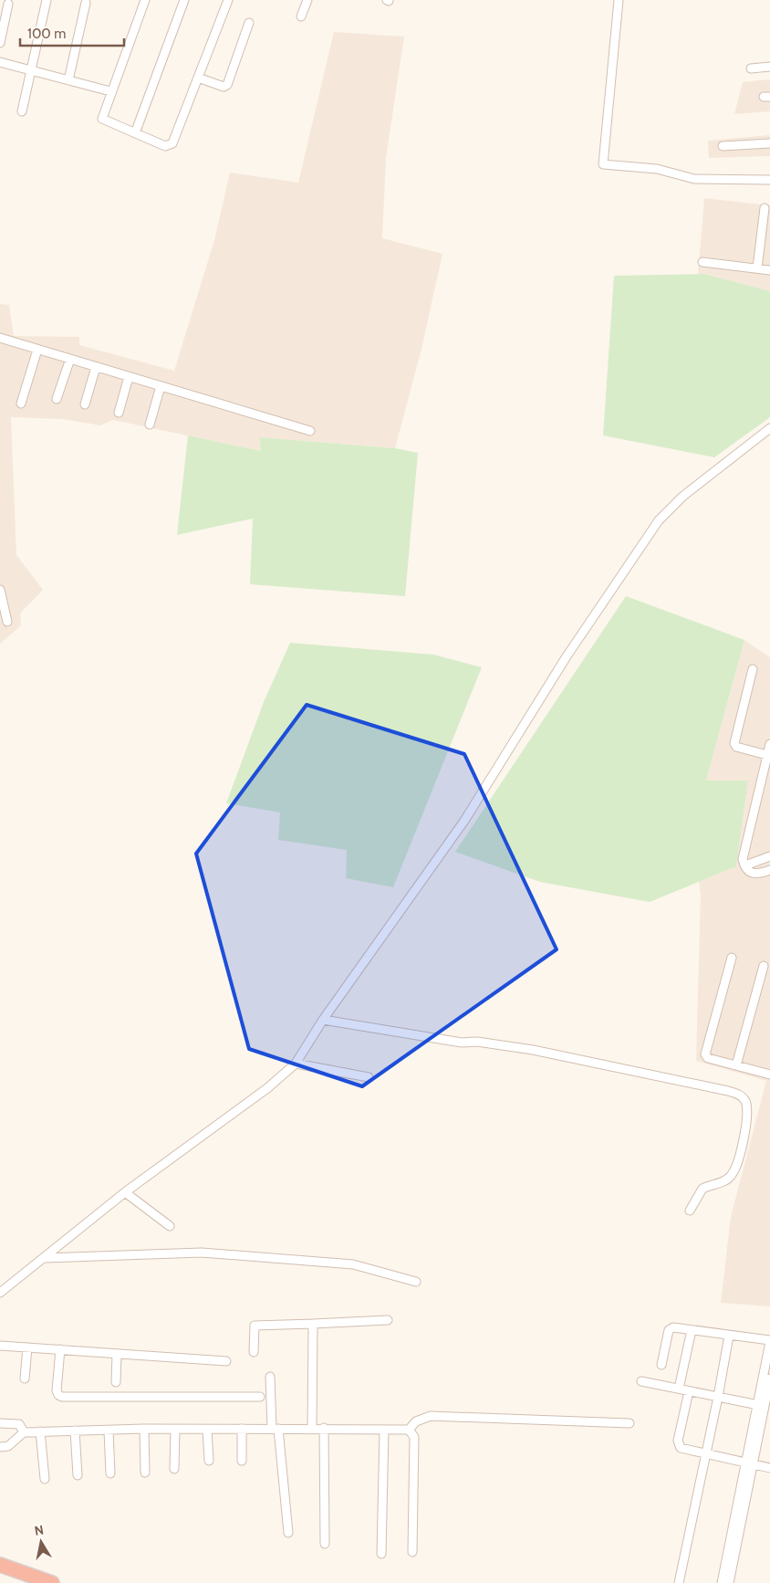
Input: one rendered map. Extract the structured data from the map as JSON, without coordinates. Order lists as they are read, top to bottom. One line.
{"scale_bar":"100 m","north":"top"}
